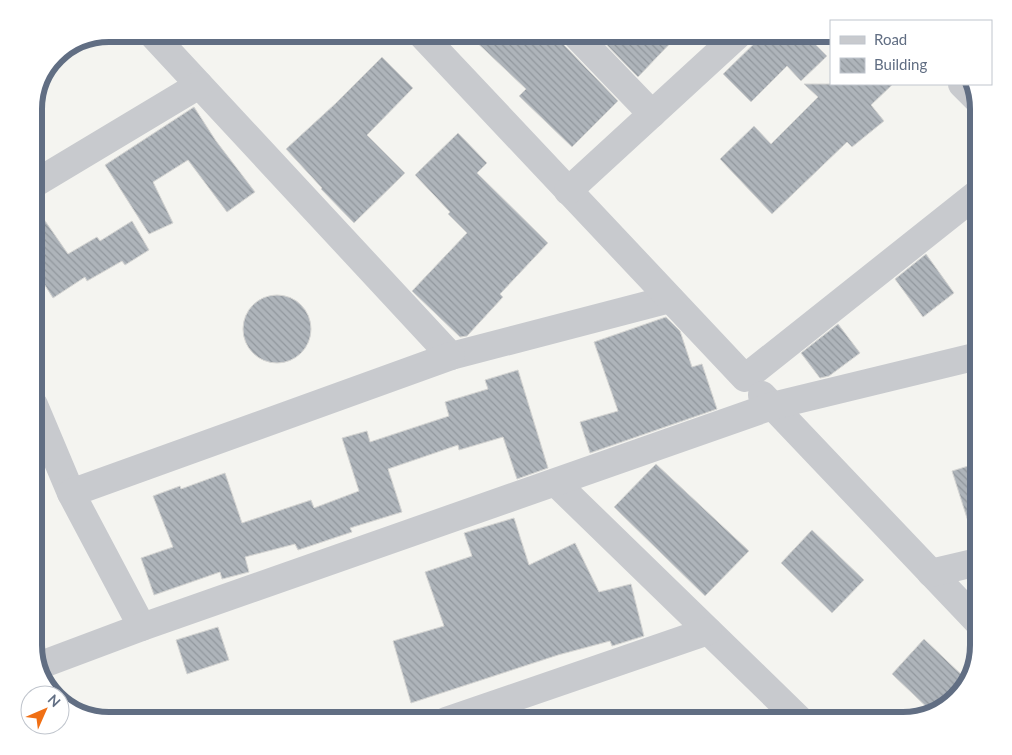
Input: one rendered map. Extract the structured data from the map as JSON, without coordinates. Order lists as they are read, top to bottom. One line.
{"legend":["Road","Building"],"north":"top right"}
